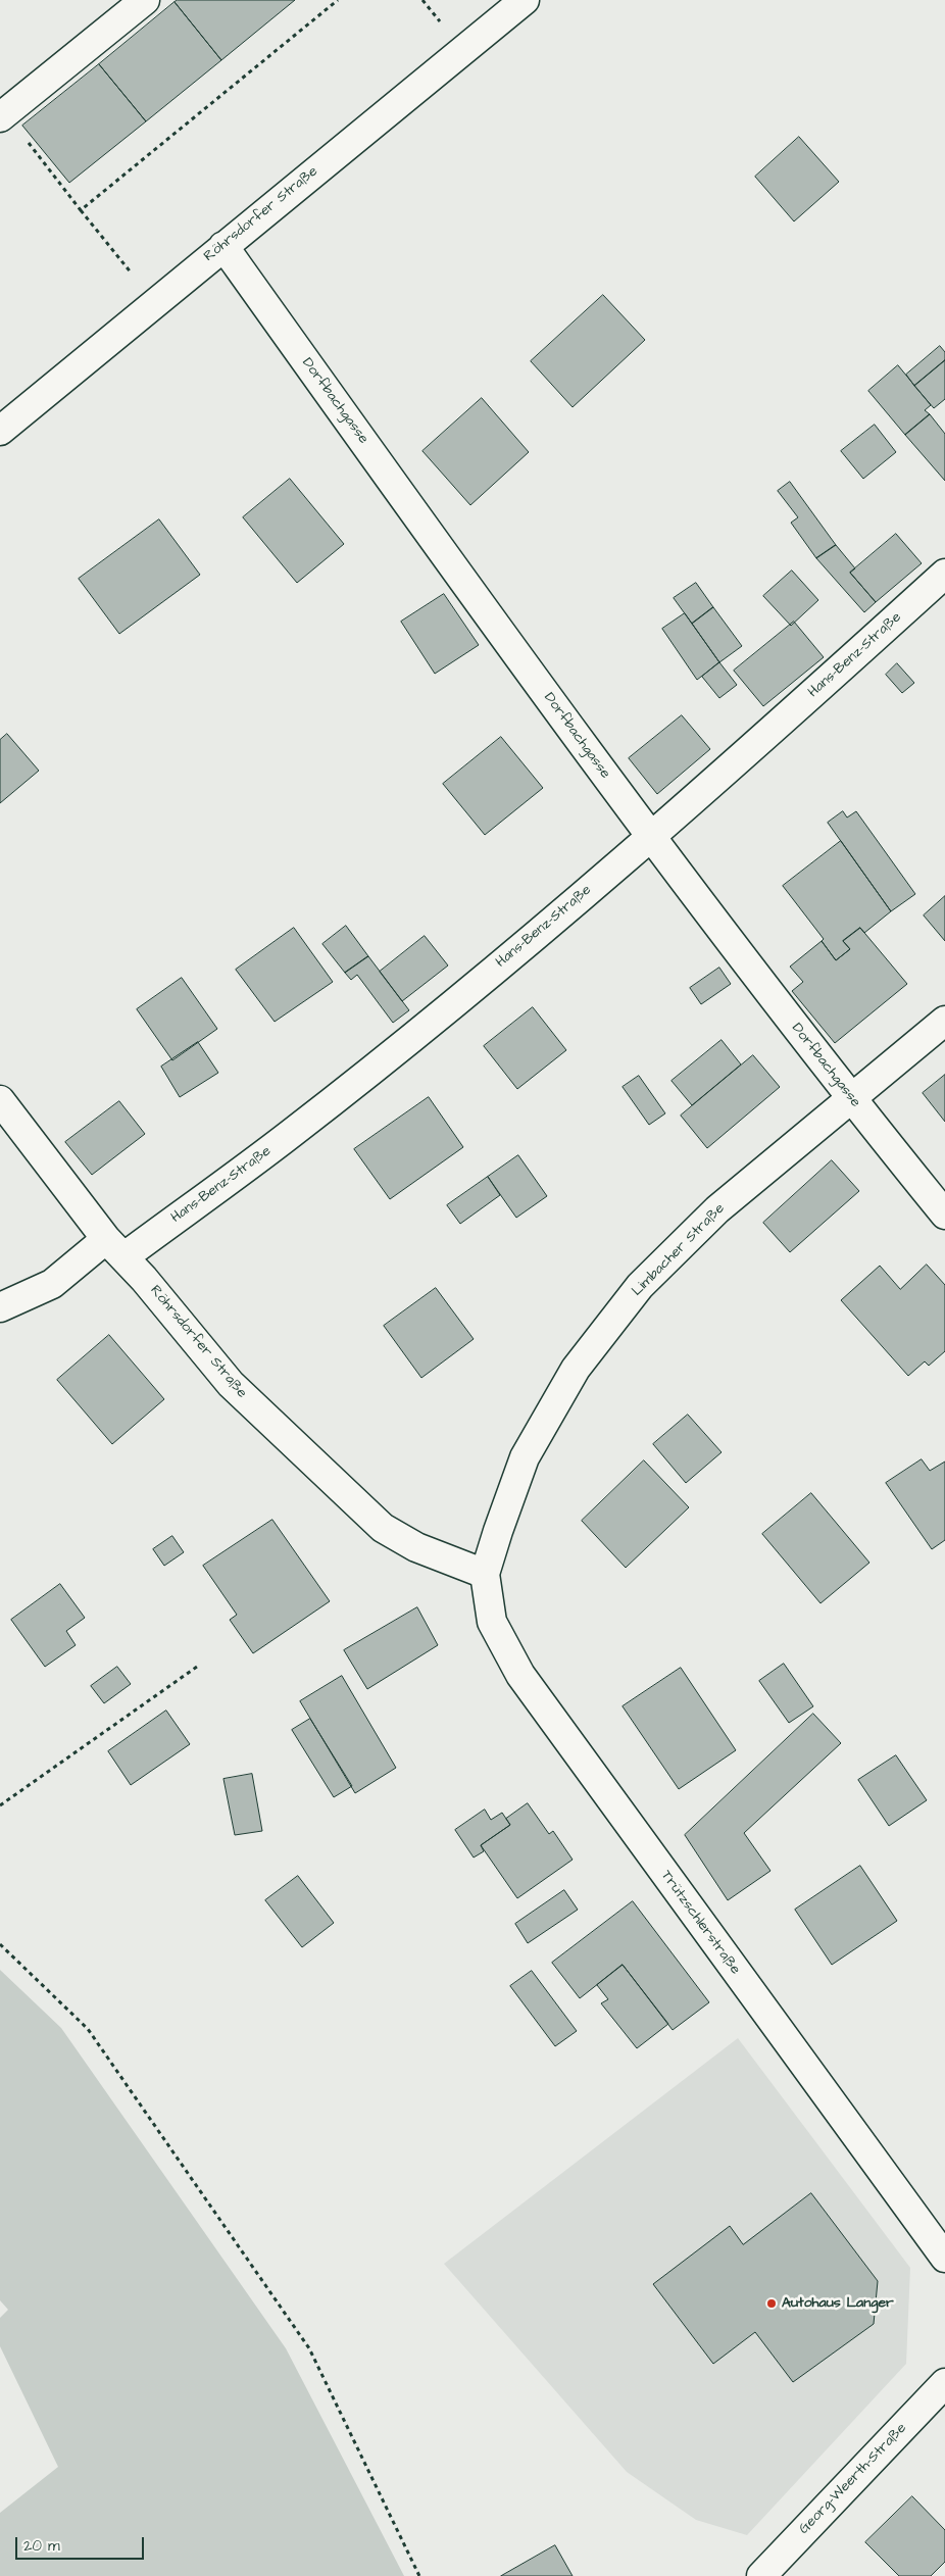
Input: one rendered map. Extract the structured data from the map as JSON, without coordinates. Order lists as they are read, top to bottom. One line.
{"streets":{"street":["Röhrsdorfer Straße","Dorfbachgasse","Hans-Benz-Straße","Limbacher Straße","Trützschlerstraße","Georg-Weerth-Straße"]},"crossings":[["Röhrsdorfer Straße","Dorfbachgasse"],["Röhrsdorfer Straße","Hans-Benz-Straße"],["Röhrsdorfer Straße","Limbacher Straße"],["Röhrsdorfer Straße","Trützschlerstraße"],["Dorfbachgasse","Hans-Benz-Straße"],["Dorfbachgasse","Limbacher Straße"],["Limbacher Straße","Trützschlerstraße"]],"places":["Autohaus Langer"],"scale_bar":"20 m"}
